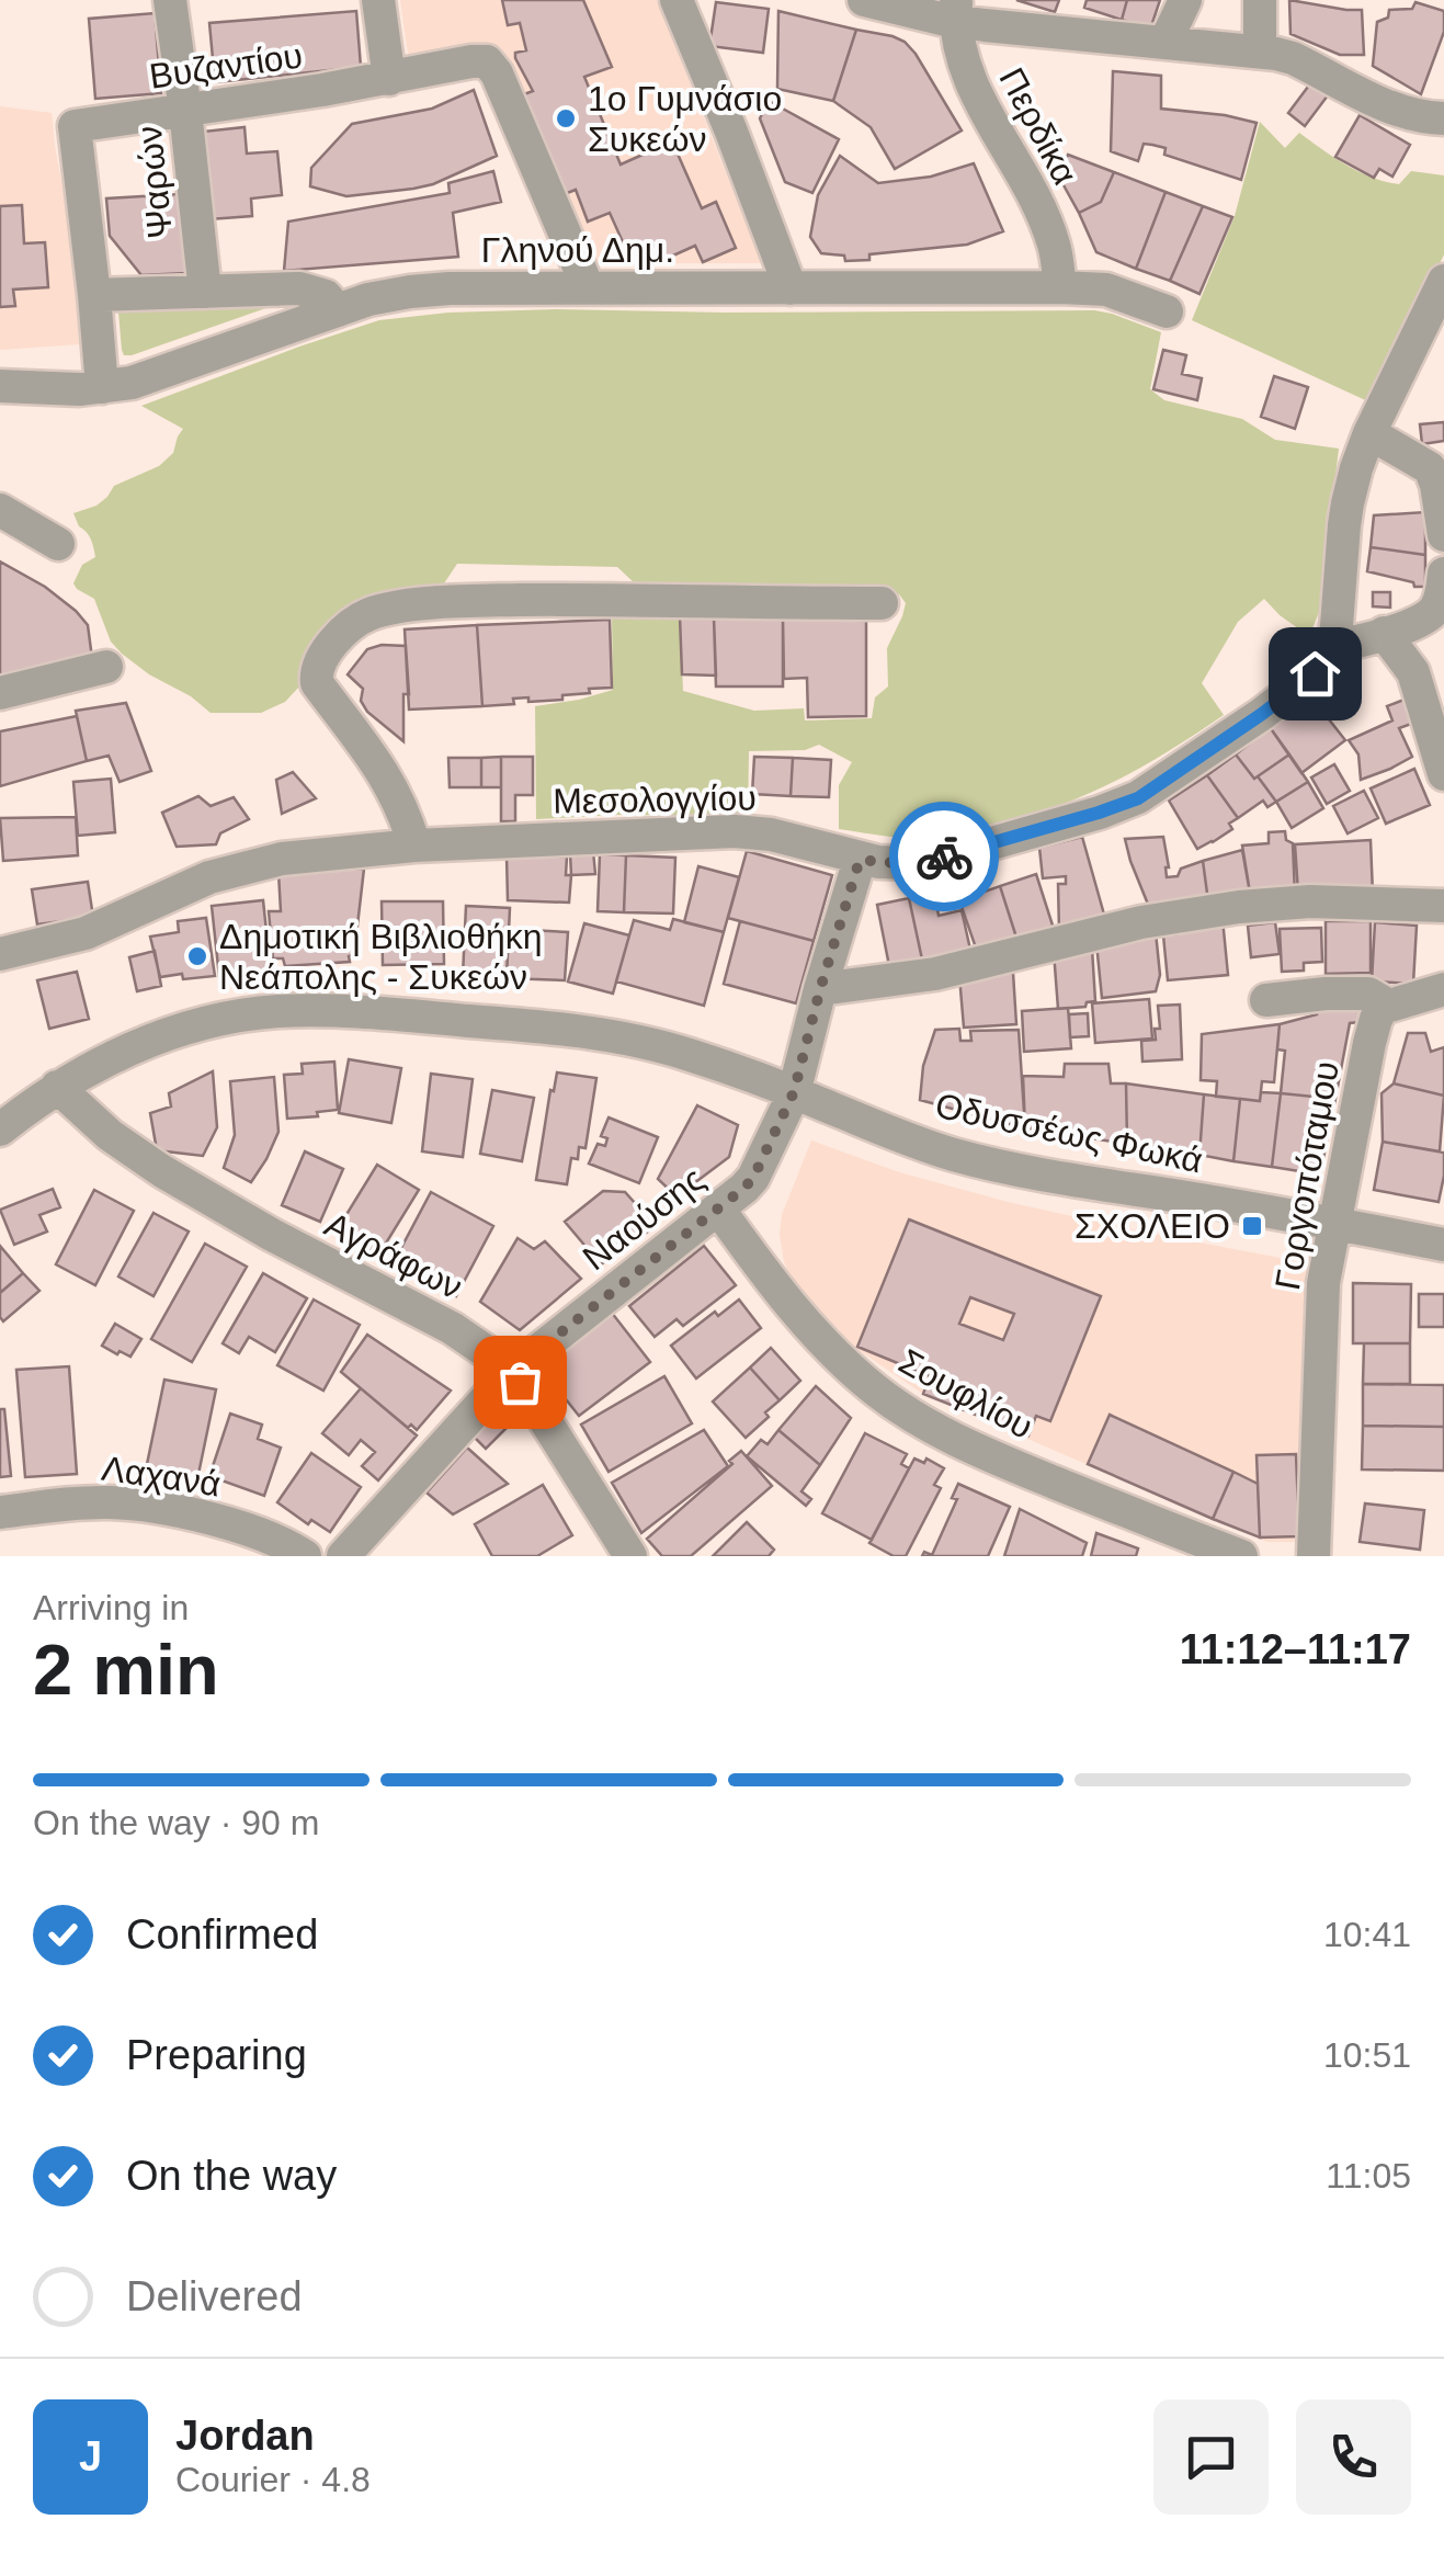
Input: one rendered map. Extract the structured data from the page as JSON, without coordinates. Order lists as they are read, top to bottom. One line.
{"streets":{"street":["Βυζαντίου","Περδίκα","Ψαρών","Γληνού Δημ.","Μεσολογγίου","Οδυσσέως Φωκά","Γοργοπόταμου","Ναούσης","Αγράφων","Σουφλίου","Λαχανά"]},"crossings":[["Βυζαντίου","Ψαρών"],["Βυζαντίου","Γληνού Δημ."],["Περδίκα","Γληνού Δημ."],["Μεσολογγίου","Ναούσης"],["Οδυσσέως Φωκά","Γοργοπόταμου"],["Οδυσσέως Φωκά","Ναούσης"],["Οδυσσέως Φωκά","Αγράφων"],["Ναούσης","Αγράφων"],["Ναούσης","Σουφλίου"]],"places":{"other":["1ο Γυμνάσιο Συκεών","Δημοτική Βιβλιοθήκη Νεάπολης - Συκεών"],"transit":["ΣΧΟΛΕΙΟ"]},"page":{"heading":["2 min","Arriving in","11:12–11:17"],"panel":["Jordan","Courier · 4.8"],"bar":"On the way · 90 m","list":[["Confirmed","10:41"],["Preparing","10:51"],["On the way","11:05"],"Delivered"],"round":"J"}}
